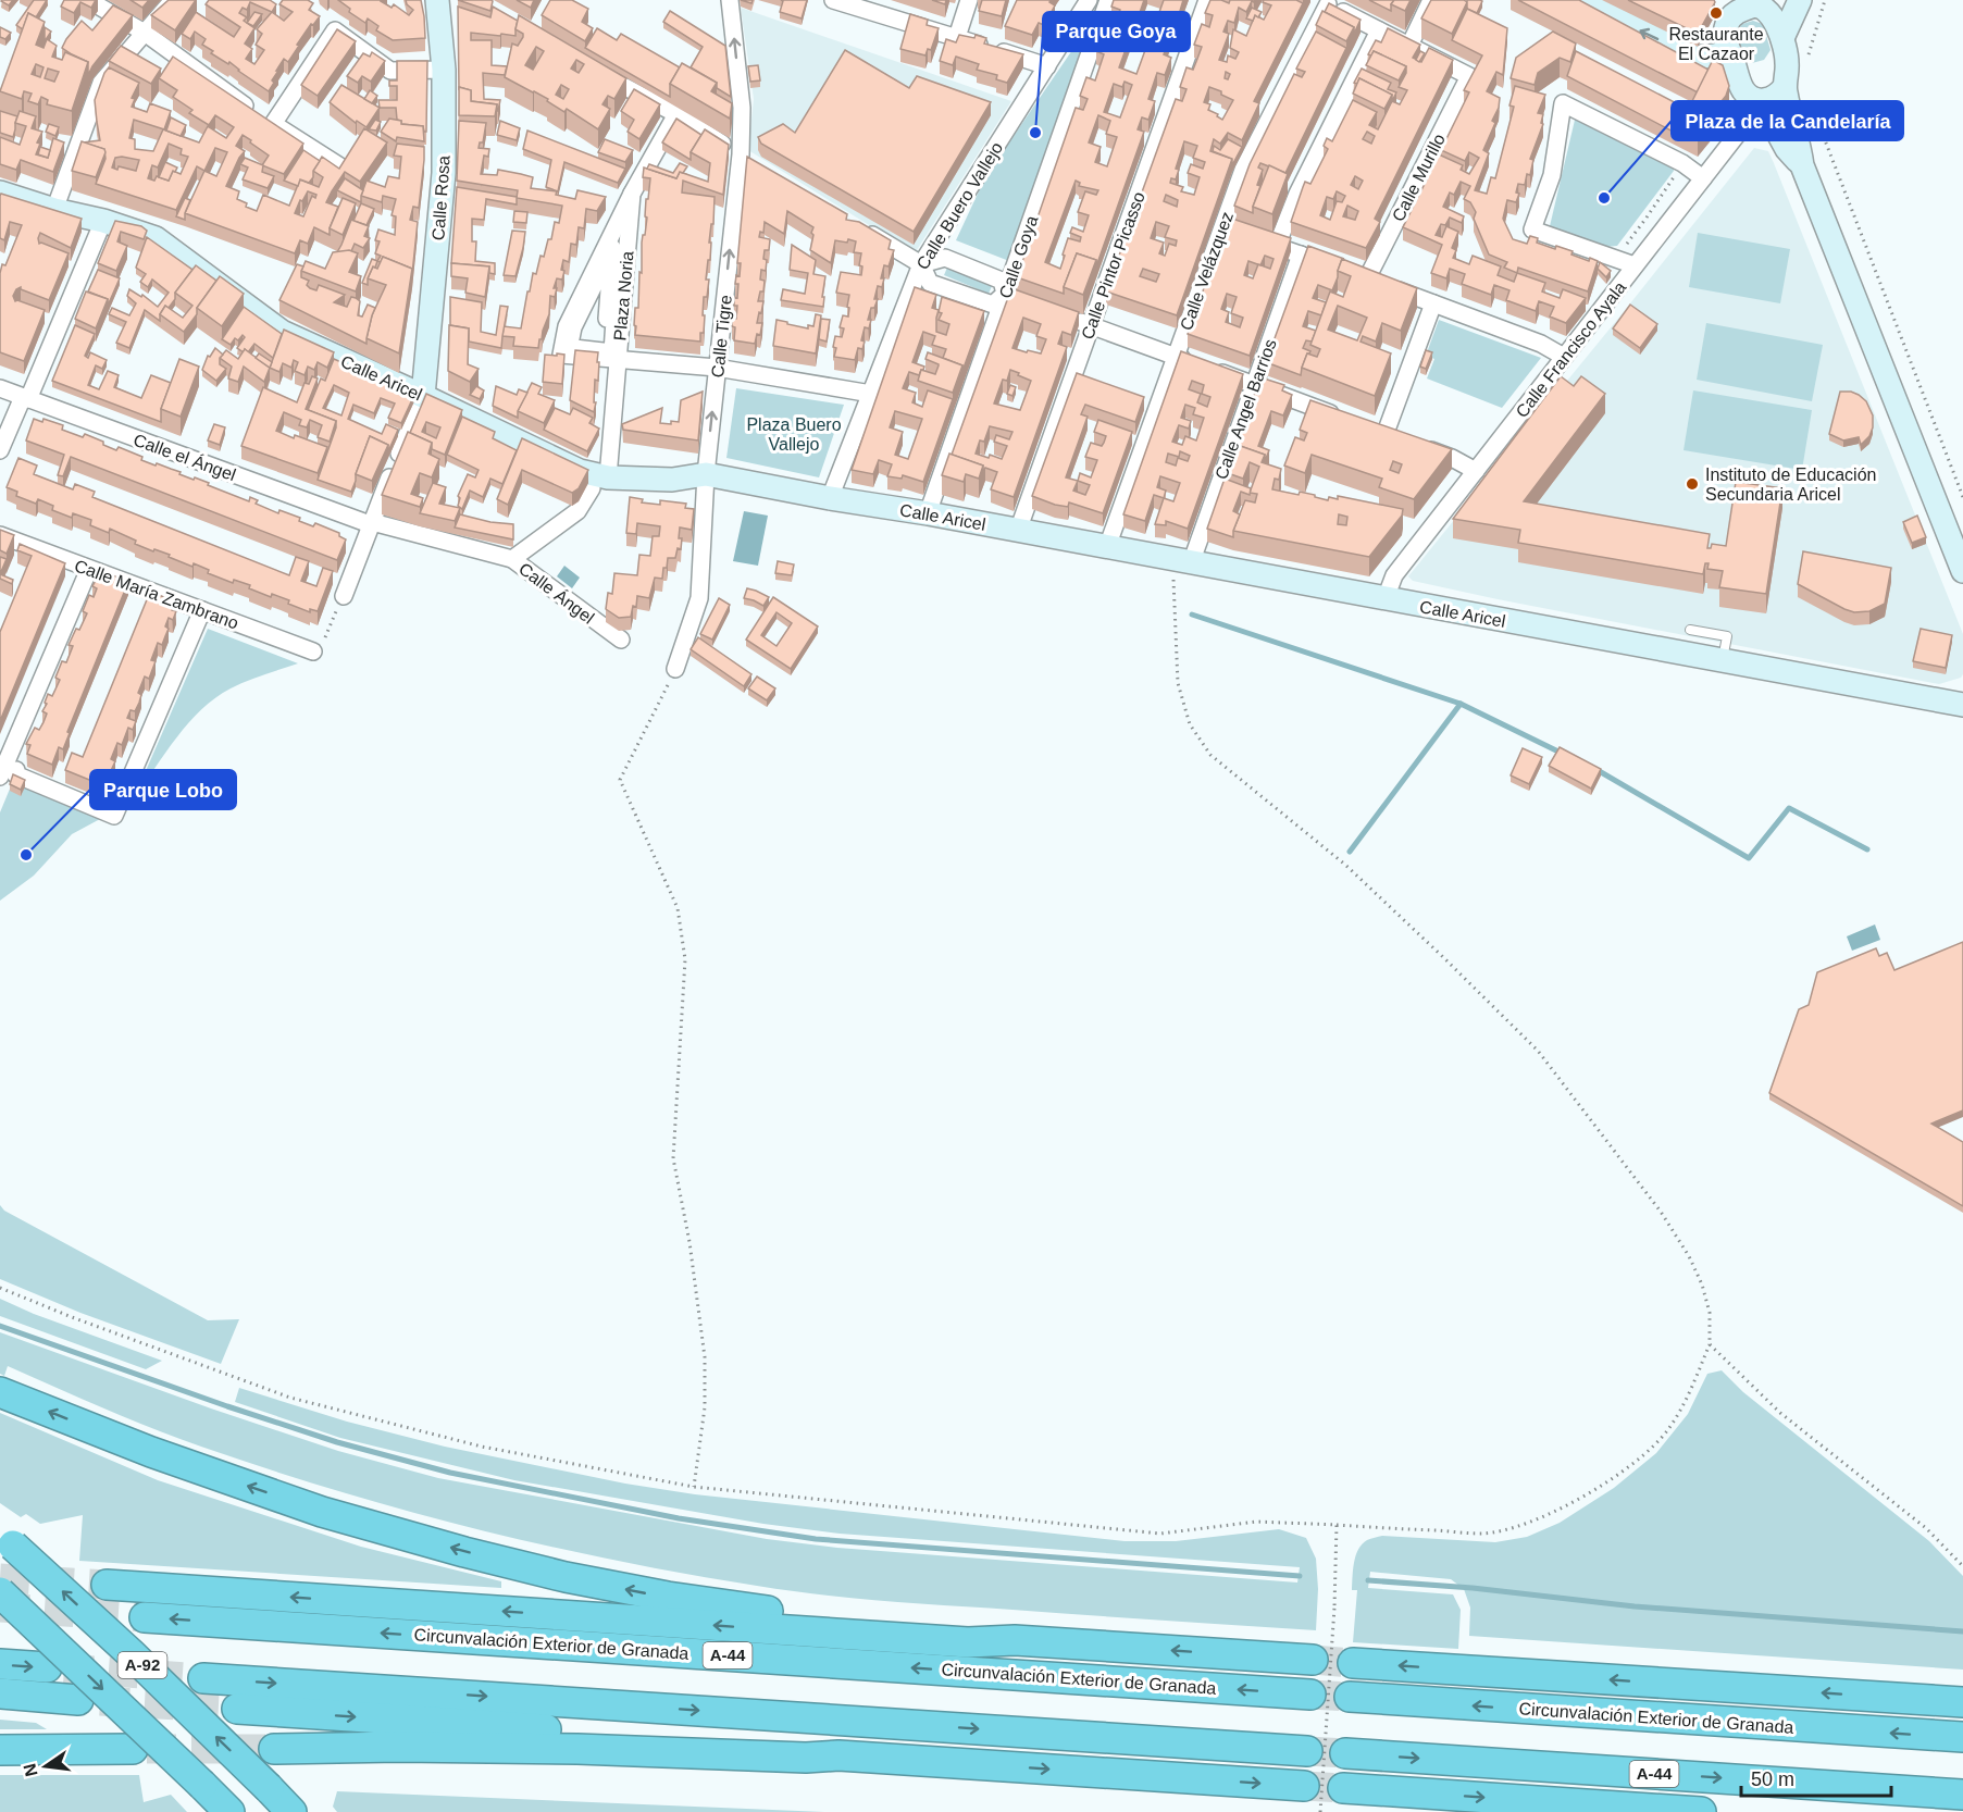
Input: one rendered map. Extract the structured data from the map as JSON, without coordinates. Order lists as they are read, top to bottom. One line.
{"streets":{"highway":["Circunvalación Exterior de Granada","A-44","A-92"],"street":["Calle Murillo","Calle Rosa","Calle Buero Vallejo","Calle Goya","Calle Pintor Picasso","Calle Velázquez","Plaza Noria","Calle Tigre","Calle Francisco Ayala","Calle Aricel","Calle Angel Barrios","Calle el Ángel","Calle Ángel","Calle María Zambrano"]},"crossings":[["Calle Rosa","Calle Aricel"],["Calle Buero Vallejo","Calle Aricel"],["Calle Goya","Calle Aricel"],["Calle Pintor Picasso","Calle Aricel"],["Calle Velázquez","Calle Aricel"],["Calle Tigre","Calle Aricel"],["Calle Francisco Ayala","Calle Aricel"],["Calle Aricel","Calle Angel Barrios"],["Calle el Ángel","Calle Ángel"]],"one_way":["Calle Tigre"],"parks":["Plaza Buero Vallejo"],"places":["Restaurante El Cazaor","Parque Goya","Plaza de la Candelaría","Instituto de Educación Secundaria Aricel","Parque Lobo"],"scale_bar":"50 m","north":"left"}
